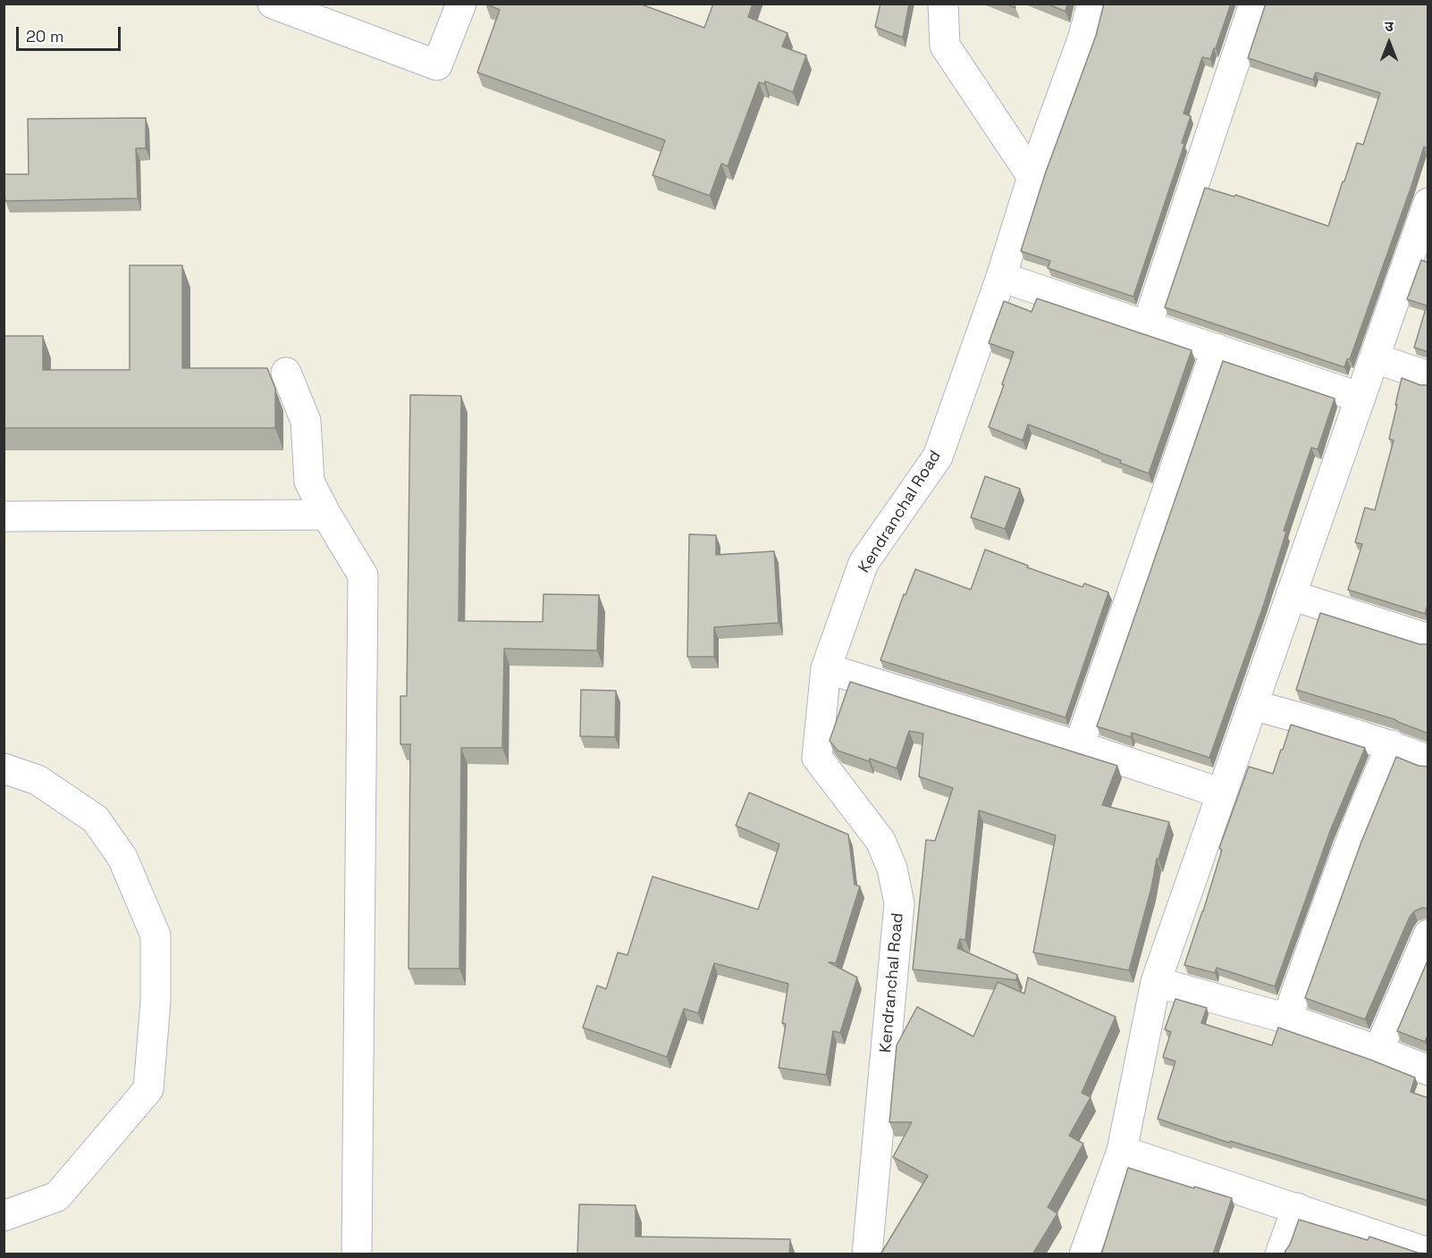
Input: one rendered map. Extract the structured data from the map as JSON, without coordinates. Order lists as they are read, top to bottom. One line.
{"streets":{"street":["Kendranchal Road"]},"scale_bar":"20 m","north":"top"}
